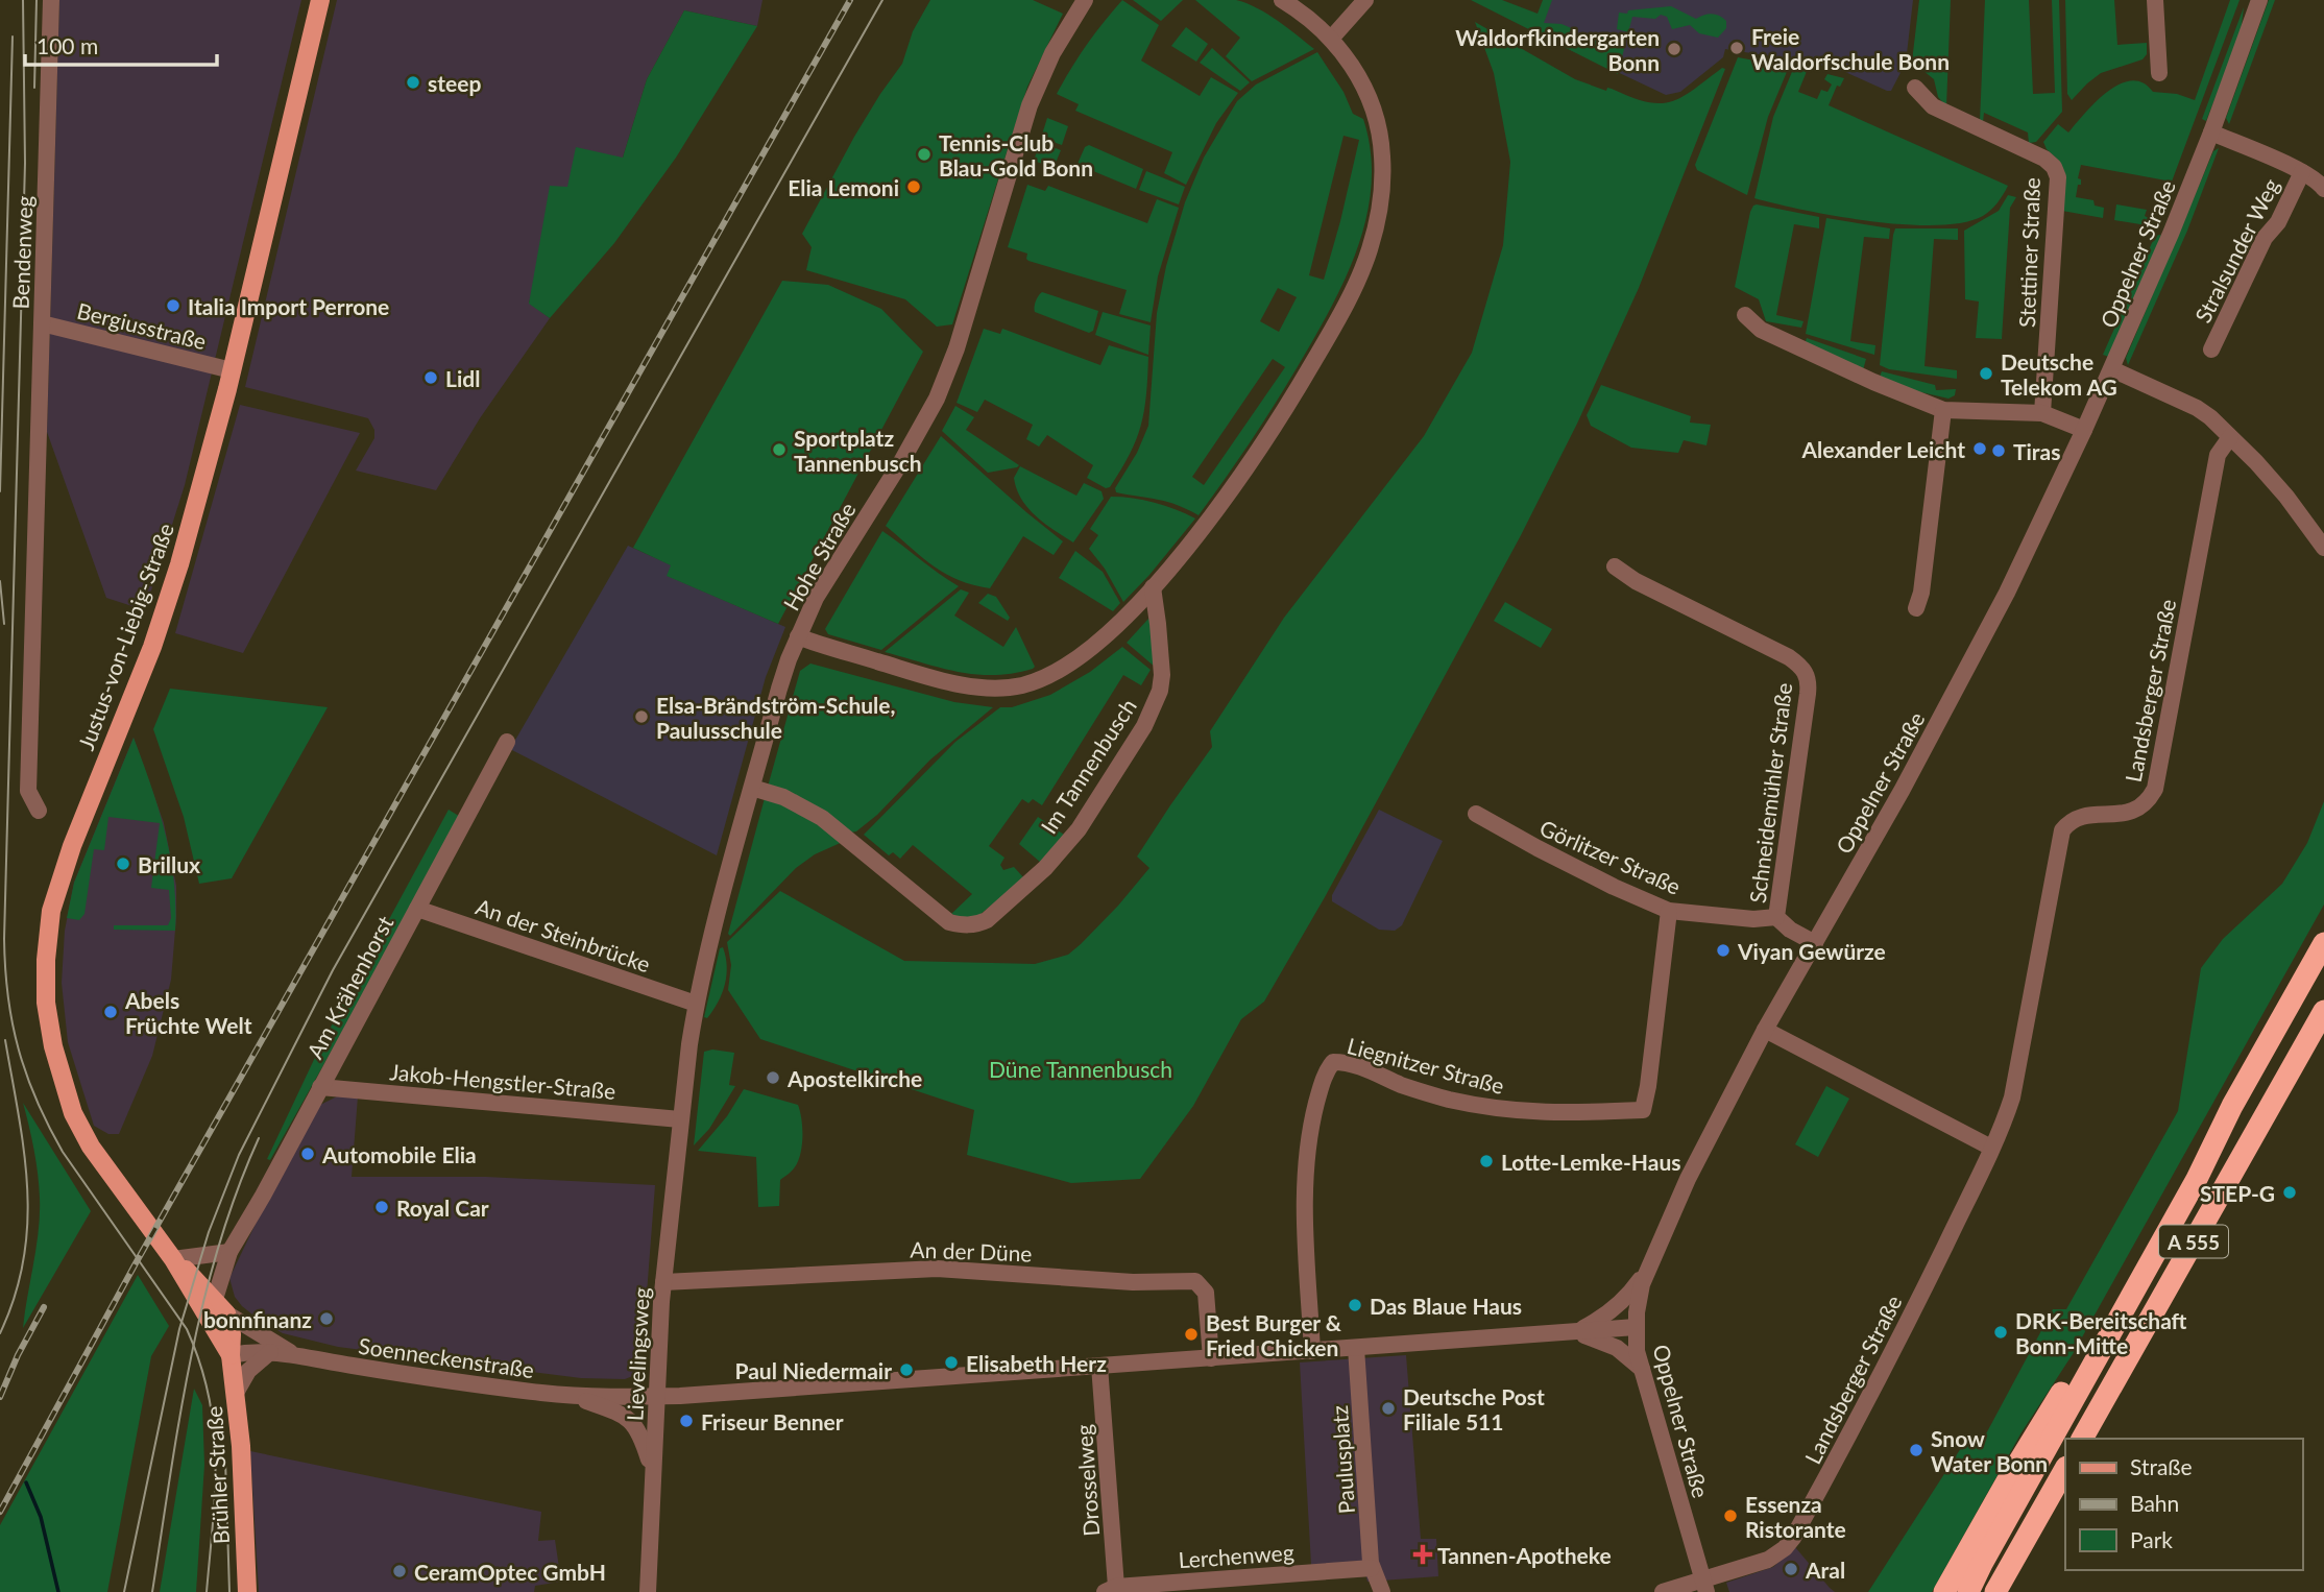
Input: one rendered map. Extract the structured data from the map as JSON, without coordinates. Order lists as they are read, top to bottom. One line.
{"streets":{"highway":["A 555"],"main road":["Justus-von-Liebig-Straße","Brühler Straße"],"street":["Stralsunder Weg","Bendenweg","Stettiner Straße","Oppelner Straße","Bergiusstraße","Hohe Straße","Landsberger Straße","Im Tannenbusch","Schneidemühler Straße","Görlitzer Straße","An der Steinbrücke","Am Krähenhorst","Liegnitzer Straße","Jakob-Hengstler-Straße","An der Düne","Lievelingsweg","Soenneckenstraße","Paulusplatz","Drosselweg","Lerchenweg"]},"crossings":[["Bendenweg","Bergiusstraße"],["Oppelner Straße","Landsberger Straße"],["Oppelner Straße","Schneidemühler Straße"],["Oppelner Straße","Soenneckenstraße"],["Bergiusstraße","Justus-von-Liebig-Straße"],["Hohe Straße","Im Tannenbusch"],["Hohe Straße","An der Steinbrücke"],["Hohe Straße","Jakob-Hengstler-Straße"],["Hohe Straße","Lievelingsweg"],["Justus-von-Liebig-Straße","Am Krähenhorst"],["Justus-von-Liebig-Straße","Soenneckenstraße"],["Justus-von-Liebig-Straße","Brühler Straße"],["Schneidemühler Straße","Görlitzer Straße"],["Görlitzer Straße","Liegnitzer Straße"],["An der Steinbrücke","Am Krähenhorst"],["Am Krähenhorst","Jakob-Hengstler-Straße"],["Liegnitzer Straße","Soenneckenstraße"],["Jakob-Hengstler-Straße","Lievelingsweg"],["An der Düne","Lievelingsweg"],["An der Düne","Soenneckenstraße"],["Lievelingsweg","Soenneckenstraße"],["Soenneckenstraße","Paulusplatz"],["Soenneckenstraße","Brühler Straße"],["Soenneckenstraße","Drosselweg"],["Paulusplatz","Lerchenweg"],["Drosselweg","Lerchenweg"]],"parks":["Düne Tannenbusch"],"places":{"other":["Freie Waldorfschule Bonn","Waldorfkindergarten Bonn","steep","Tennis-Club Blau-Gold Bonn","Elia Lemoni","Italia Import Perrone","Deutsche Telekom AG","Lidl","Alexander Leicht","Sportplatz Tannenbusch","Tiras","Elsa-Brändström-Schule, Paulusschule","Brillux","Viyan Gewürze","Abels Früchte Welt","Apostelkirche","Automobile Elia","Lotte-Lemke-Haus","STEP-G","Royal Car","Das Blaue Haus","bonnfinanz","DRK-Bereitschaft Bonn-Mitte","Best Burger & Fried Chicken","Elisabeth Herz","Paul Niedermair","Deutsche Post Filiale 511","Friseur Benner","Snow Water Bonn","Essenza Ristorante","Aral","CeramOptec GmbH"],"health":["Tannen-Apotheke"]},"legend":["Straße","Bahn","Park"],"scale_bar":"100 m"}
